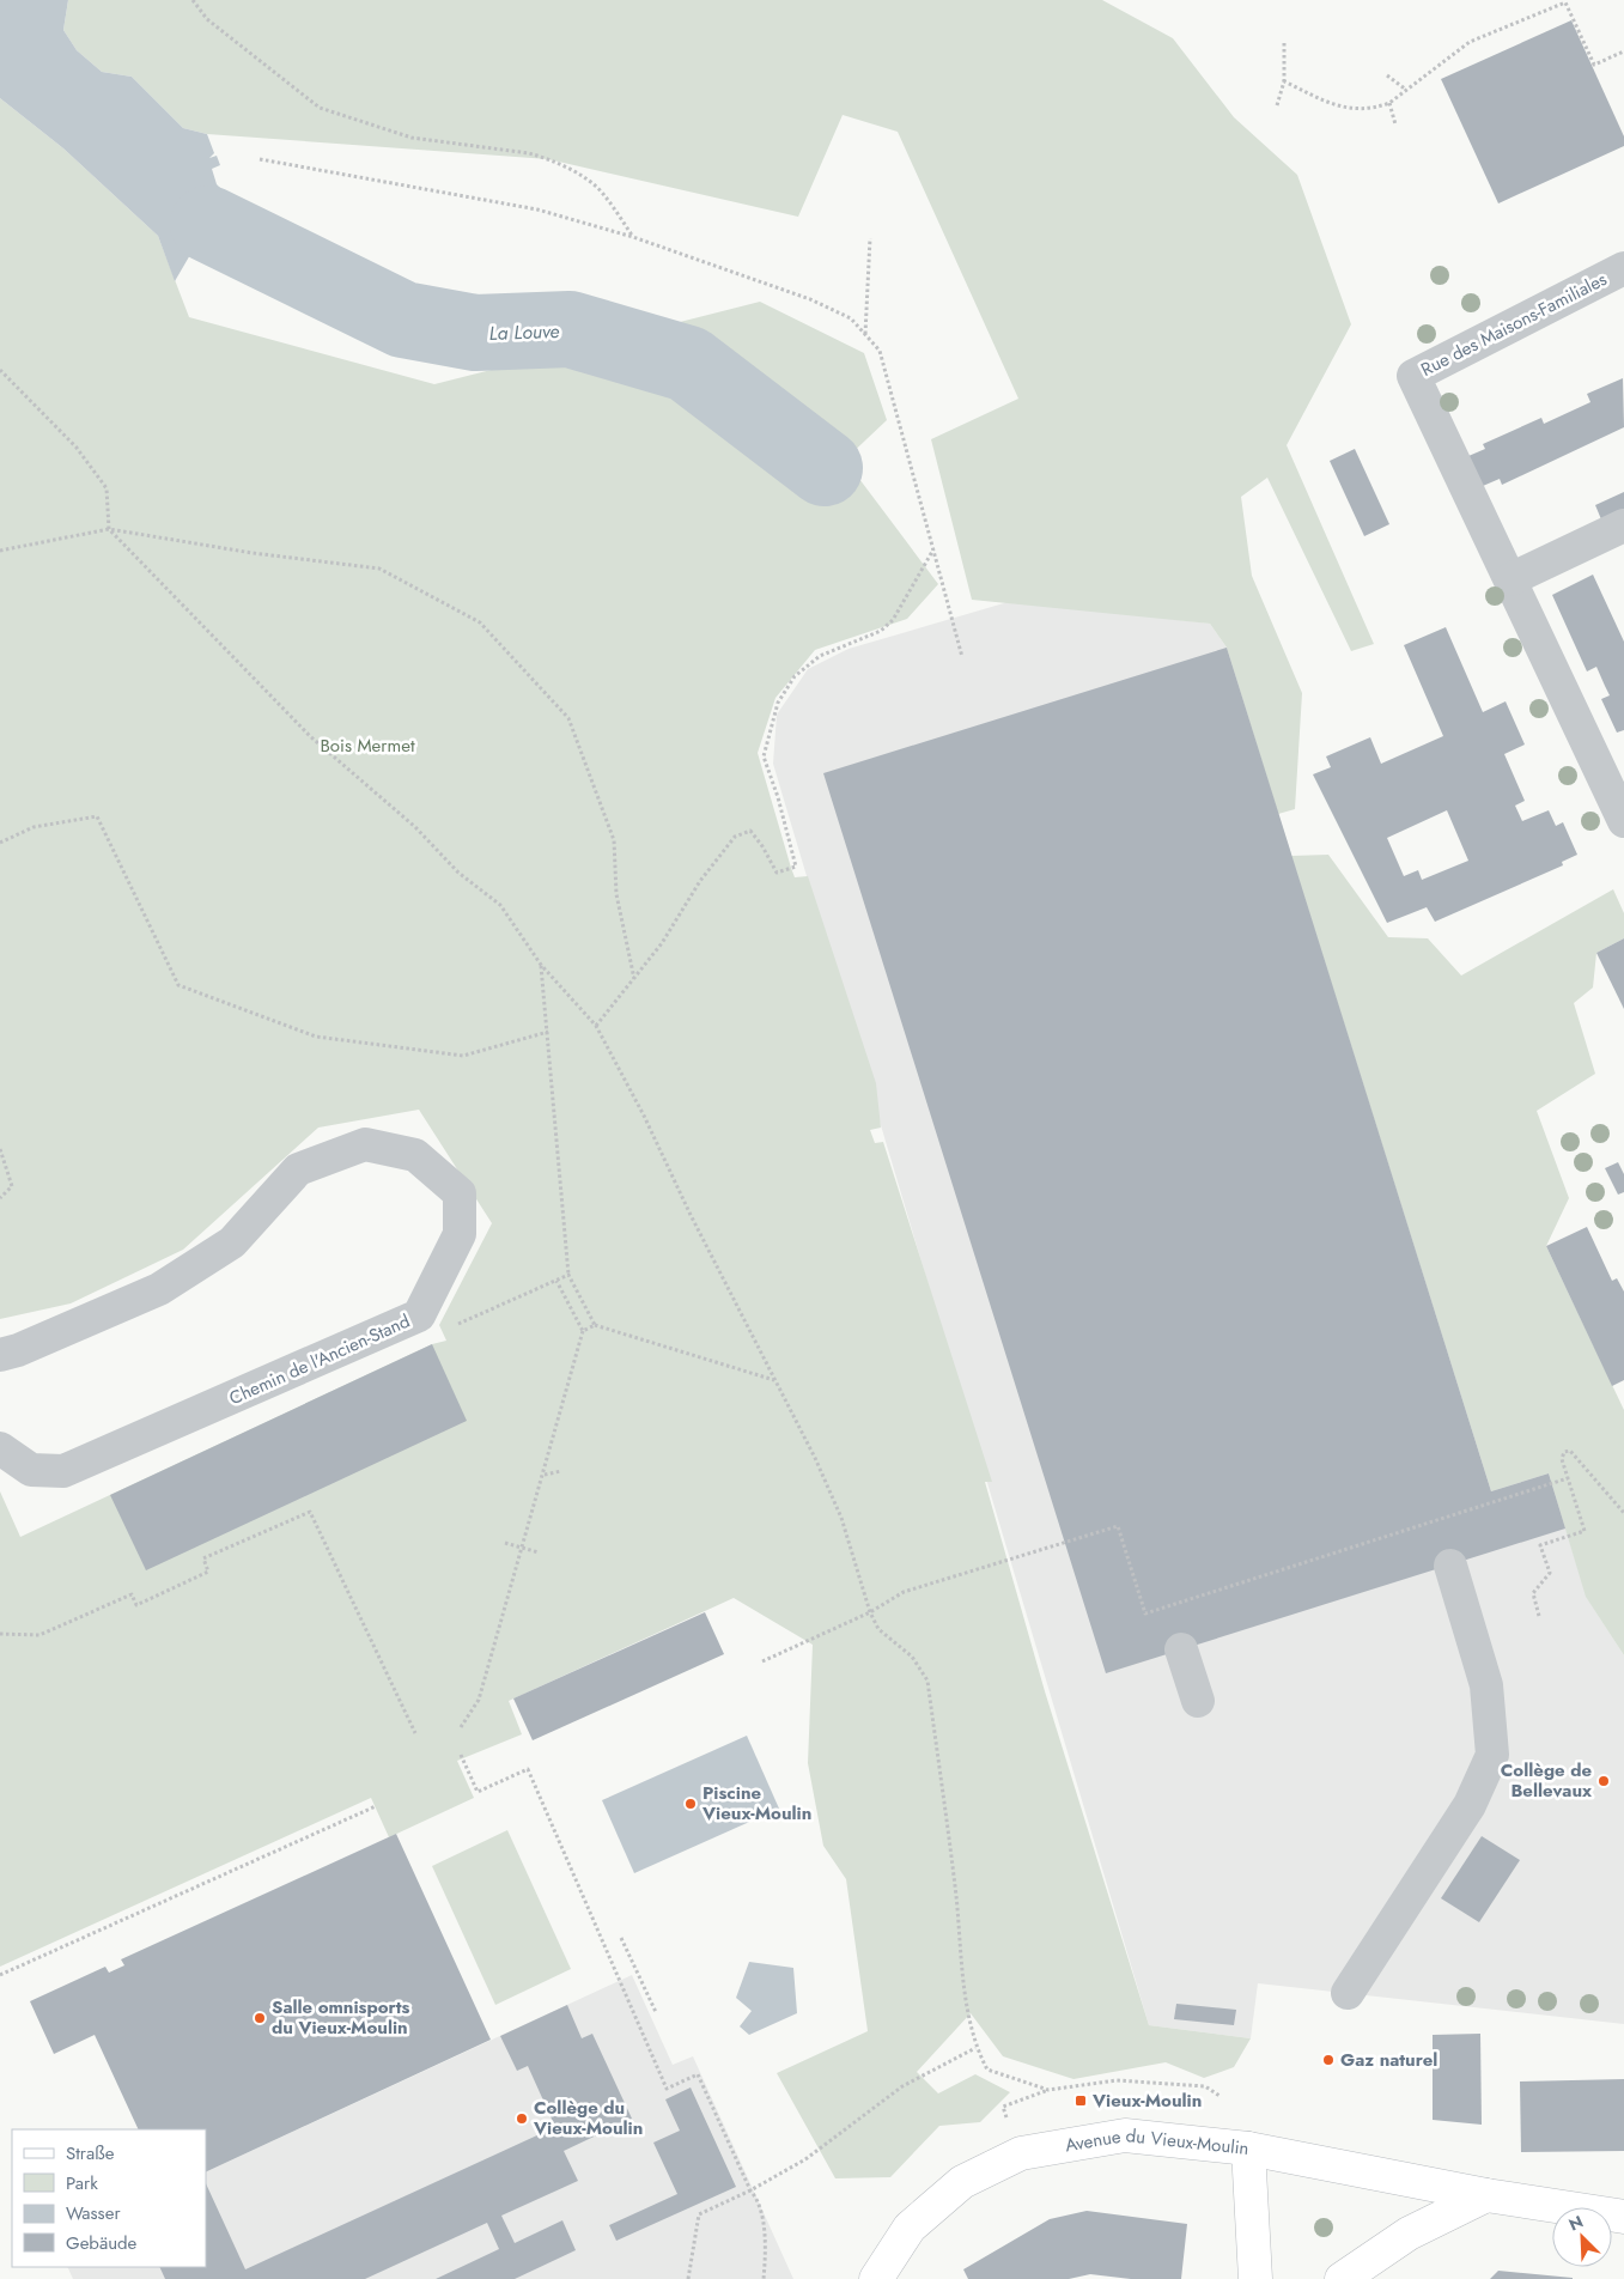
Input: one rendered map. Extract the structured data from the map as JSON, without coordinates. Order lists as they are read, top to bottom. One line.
{"streets":{"main road":["Avenue du Vieux-Moulin"],"street":["Rue des Maisons-Familiales","Chemin de l'Ancien-Stand"]},"water":["La Louve"],"parks":["Bois Mermet"],"places":{"other":["Collège de Bellevaux","Piscine Vieux-Moulin","Salle omnisports du Vieux-Moulin","Gaz naturel","Collège du Vieux-Moulin"],"transit":["Vieux-Moulin"]},"legend":["Straße","Park","Wasser","Gebäude"],"north":"top left"}
